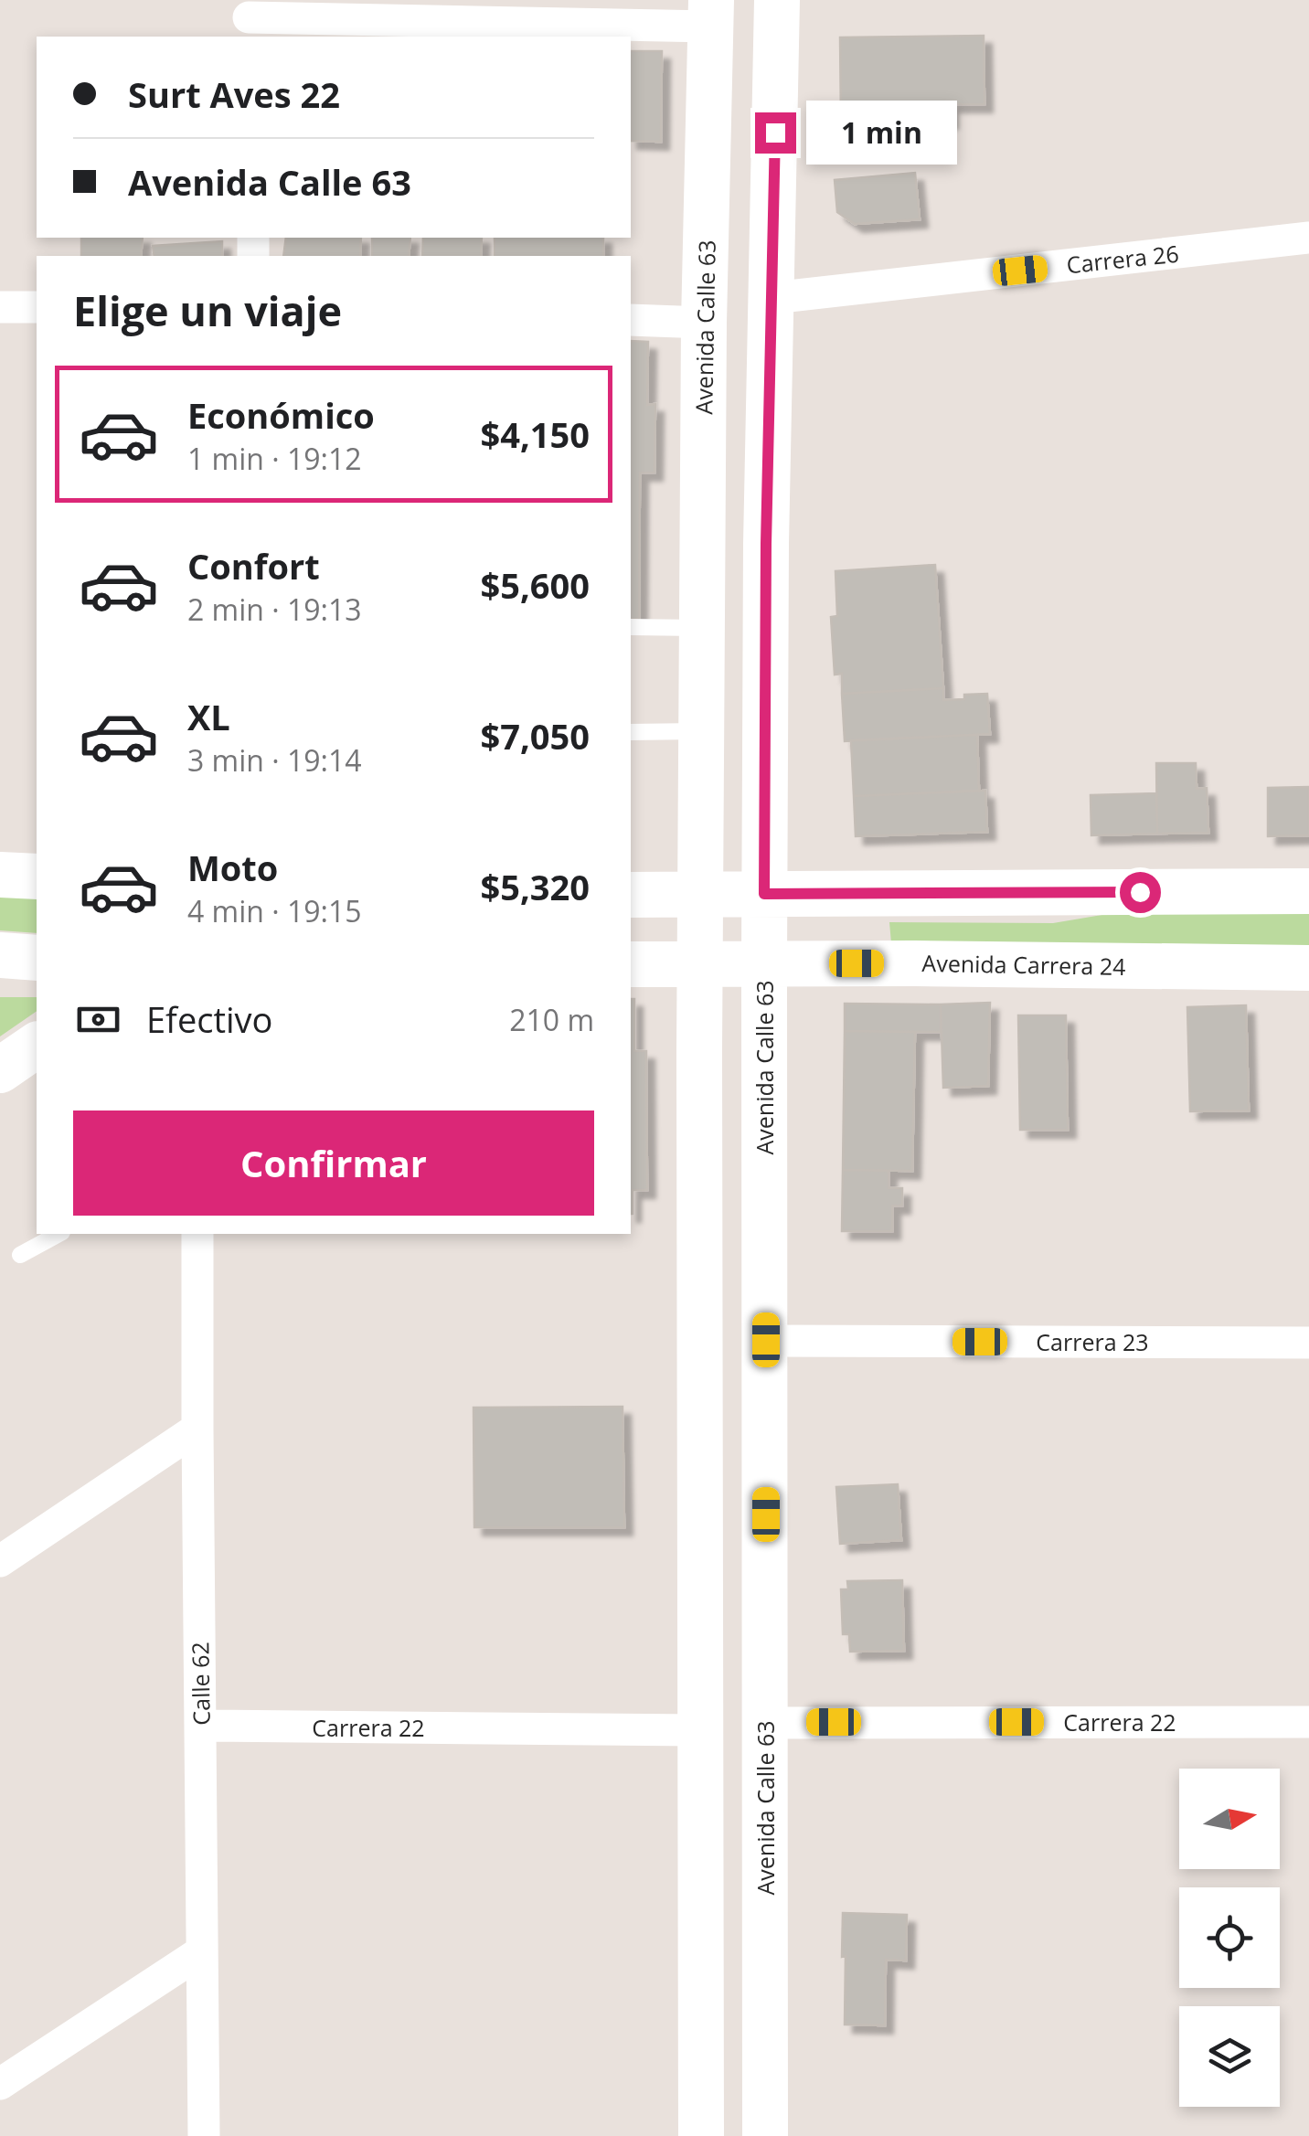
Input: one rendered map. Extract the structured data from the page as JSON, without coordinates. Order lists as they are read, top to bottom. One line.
{"streets":{"main road":["Avenida Calle 63","Avenida Carrera 24"],"street":["Carrera 26","Carrera 23","Calle 62","Carrera 22"]},"crossings":[["Carrera 26","Avenida Calle 63"],["Avenida Calle 63","Avenida Carrera 24"],["Avenida Calle 63","Carrera 23"],["Avenida Calle 63","Carrera 22"],["Calle 62","Carrera 22"]],"north":"right","page":{"banner":["Surt Aves 22","Avenida Calle 63"],"bubble":"1 min","heading":"Elige un viaje","list":[{"name":"Económico","note":"1 min · 19:12","value":"$4,150"},{"name":"Confort","note":"2 min · 19:13","value":"$5,600"},{"name":"XL","note":"3 min · 19:14","value":"$7,050"},{"name":"Moto","note":"4 min · 19:15","value":"$5,320"}],"pay":["Efectivo","210 m"],"buttons":"Confirmar"}}
